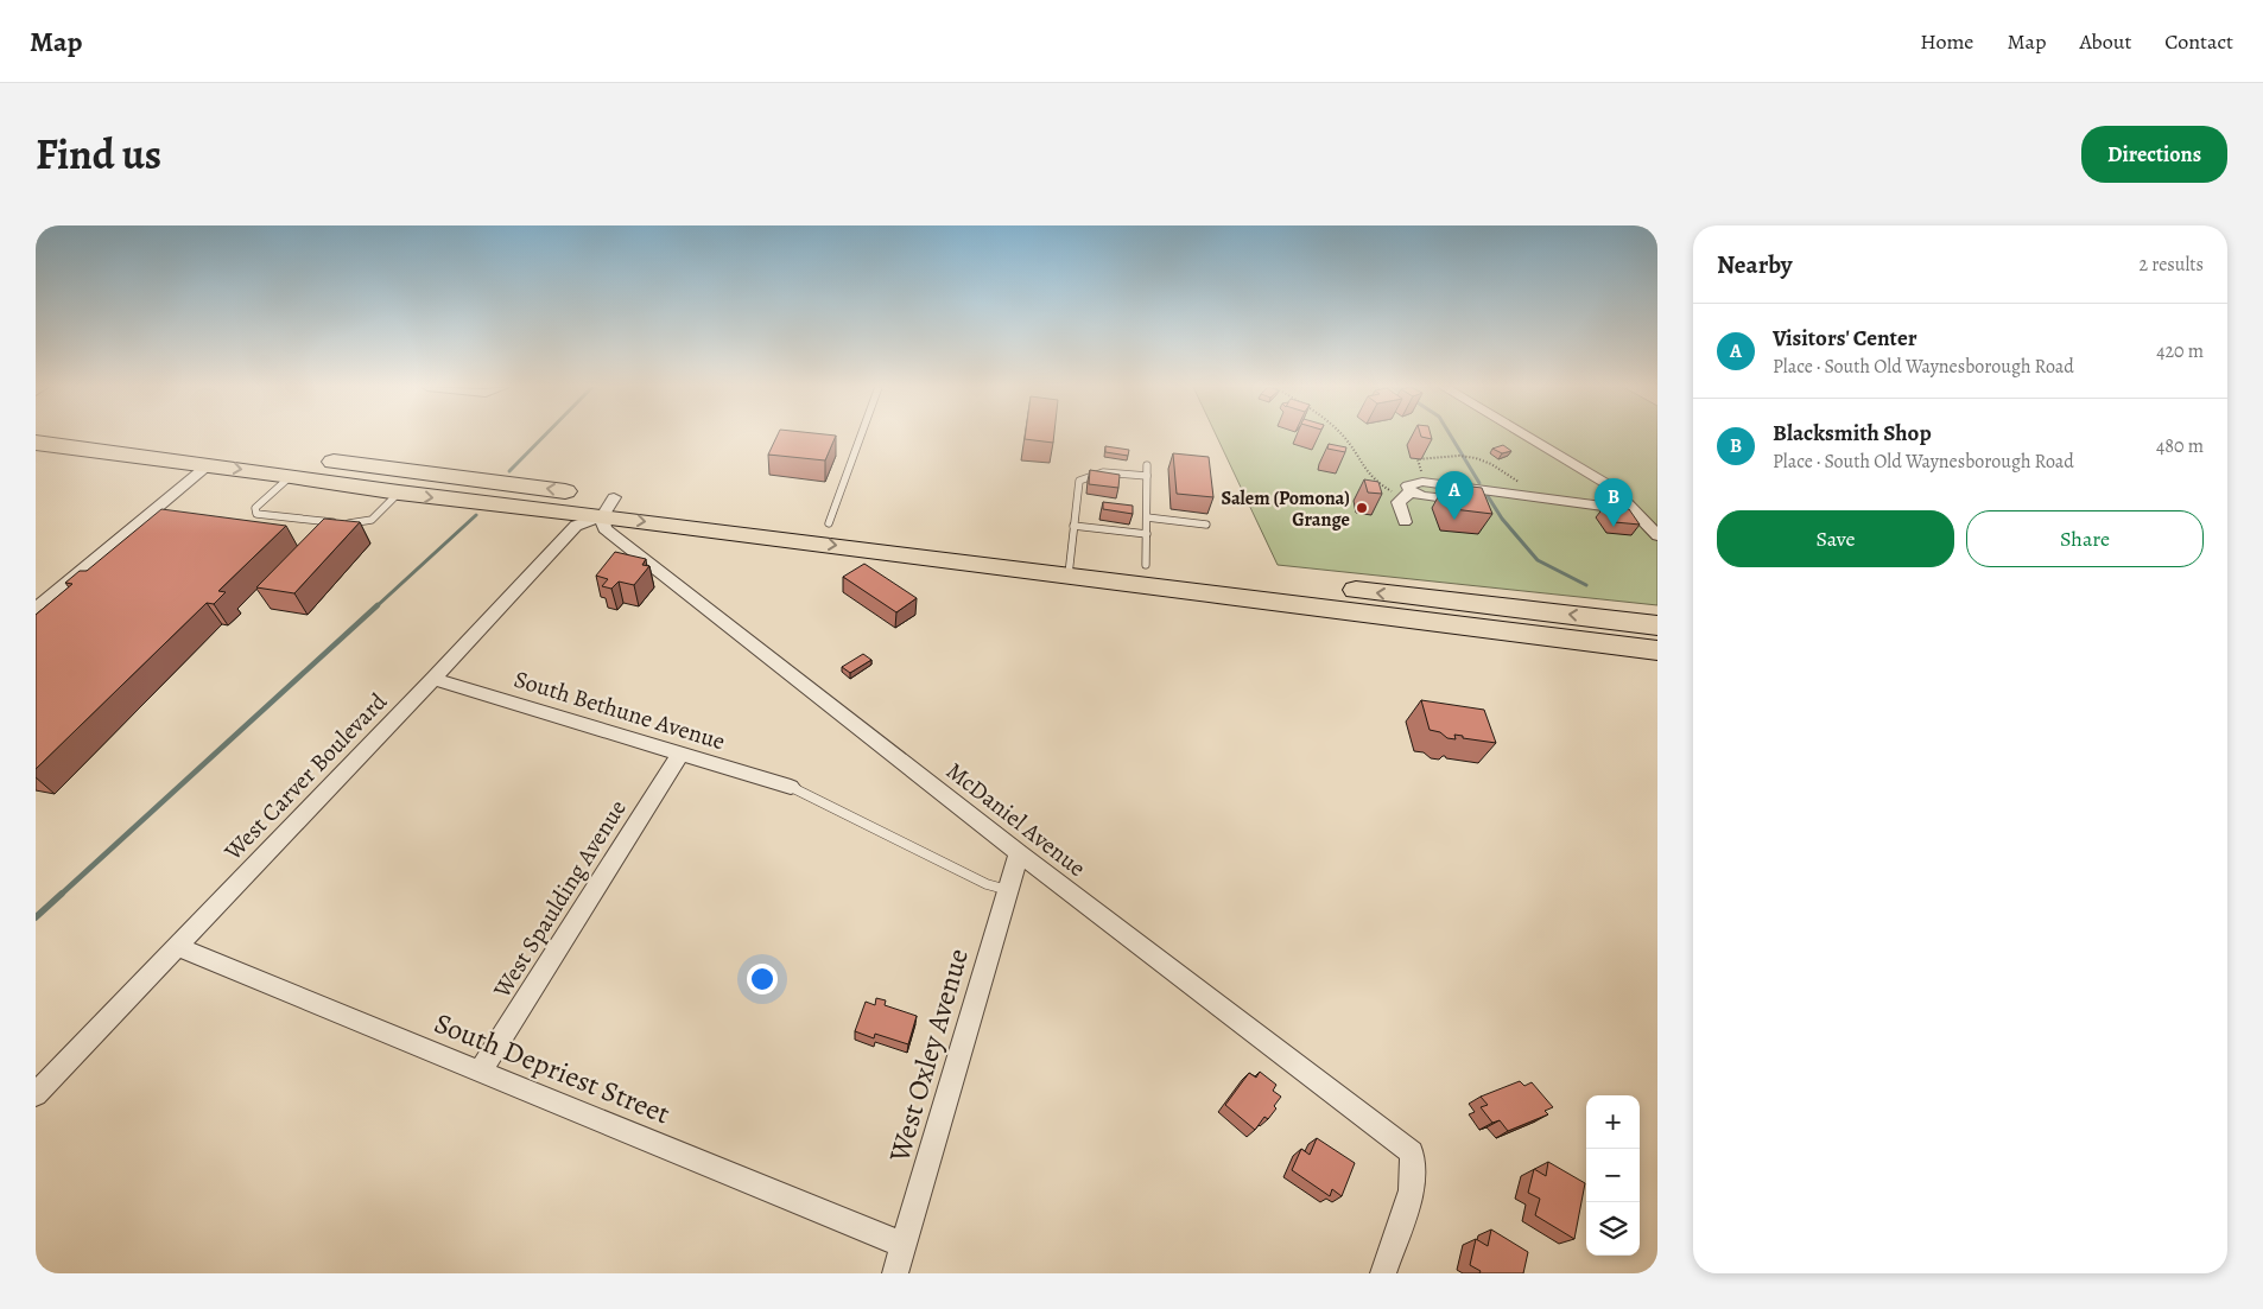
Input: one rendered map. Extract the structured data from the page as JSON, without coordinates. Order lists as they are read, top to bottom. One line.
{"streets":{"street":["South Bethune Avenue","West Carver Boulevard","McDaniel Avenue","West Spaulding Avenue","West Oxley Avenue","South Depriest Street"]},"crossings":[["South Bethune Avenue","West Carver Boulevard"],["South Bethune Avenue","West Spaulding Avenue"],["West Carver Boulevard","McDaniel Avenue"],["West Carver Boulevard","South Depriest Street"],["McDaniel Avenue","West Oxley Avenue"],["West Spaulding Avenue","South Depriest Street"],["West Oxley Avenue","South Depriest Street"]],"places":["Salem (Pomona) Grange"],"page":{"header":"Map","nav":["Home","Map","About","Contact"],"title":"Find us","buttons":["Directions",["Save","Share"]],"heading":["Nearby","2 results"],"list":[{"mark":"A","name":"Visitors' Center","note":"Place · South Old Waynesborough Road","value":"420 m"},{"mark":"B","name":"Blacksmith Shop","note":"Place · South Old Waynesborough Road","value":"480 m"}],"pins":["A","B"],"map_buttons":["+","−"]}}
